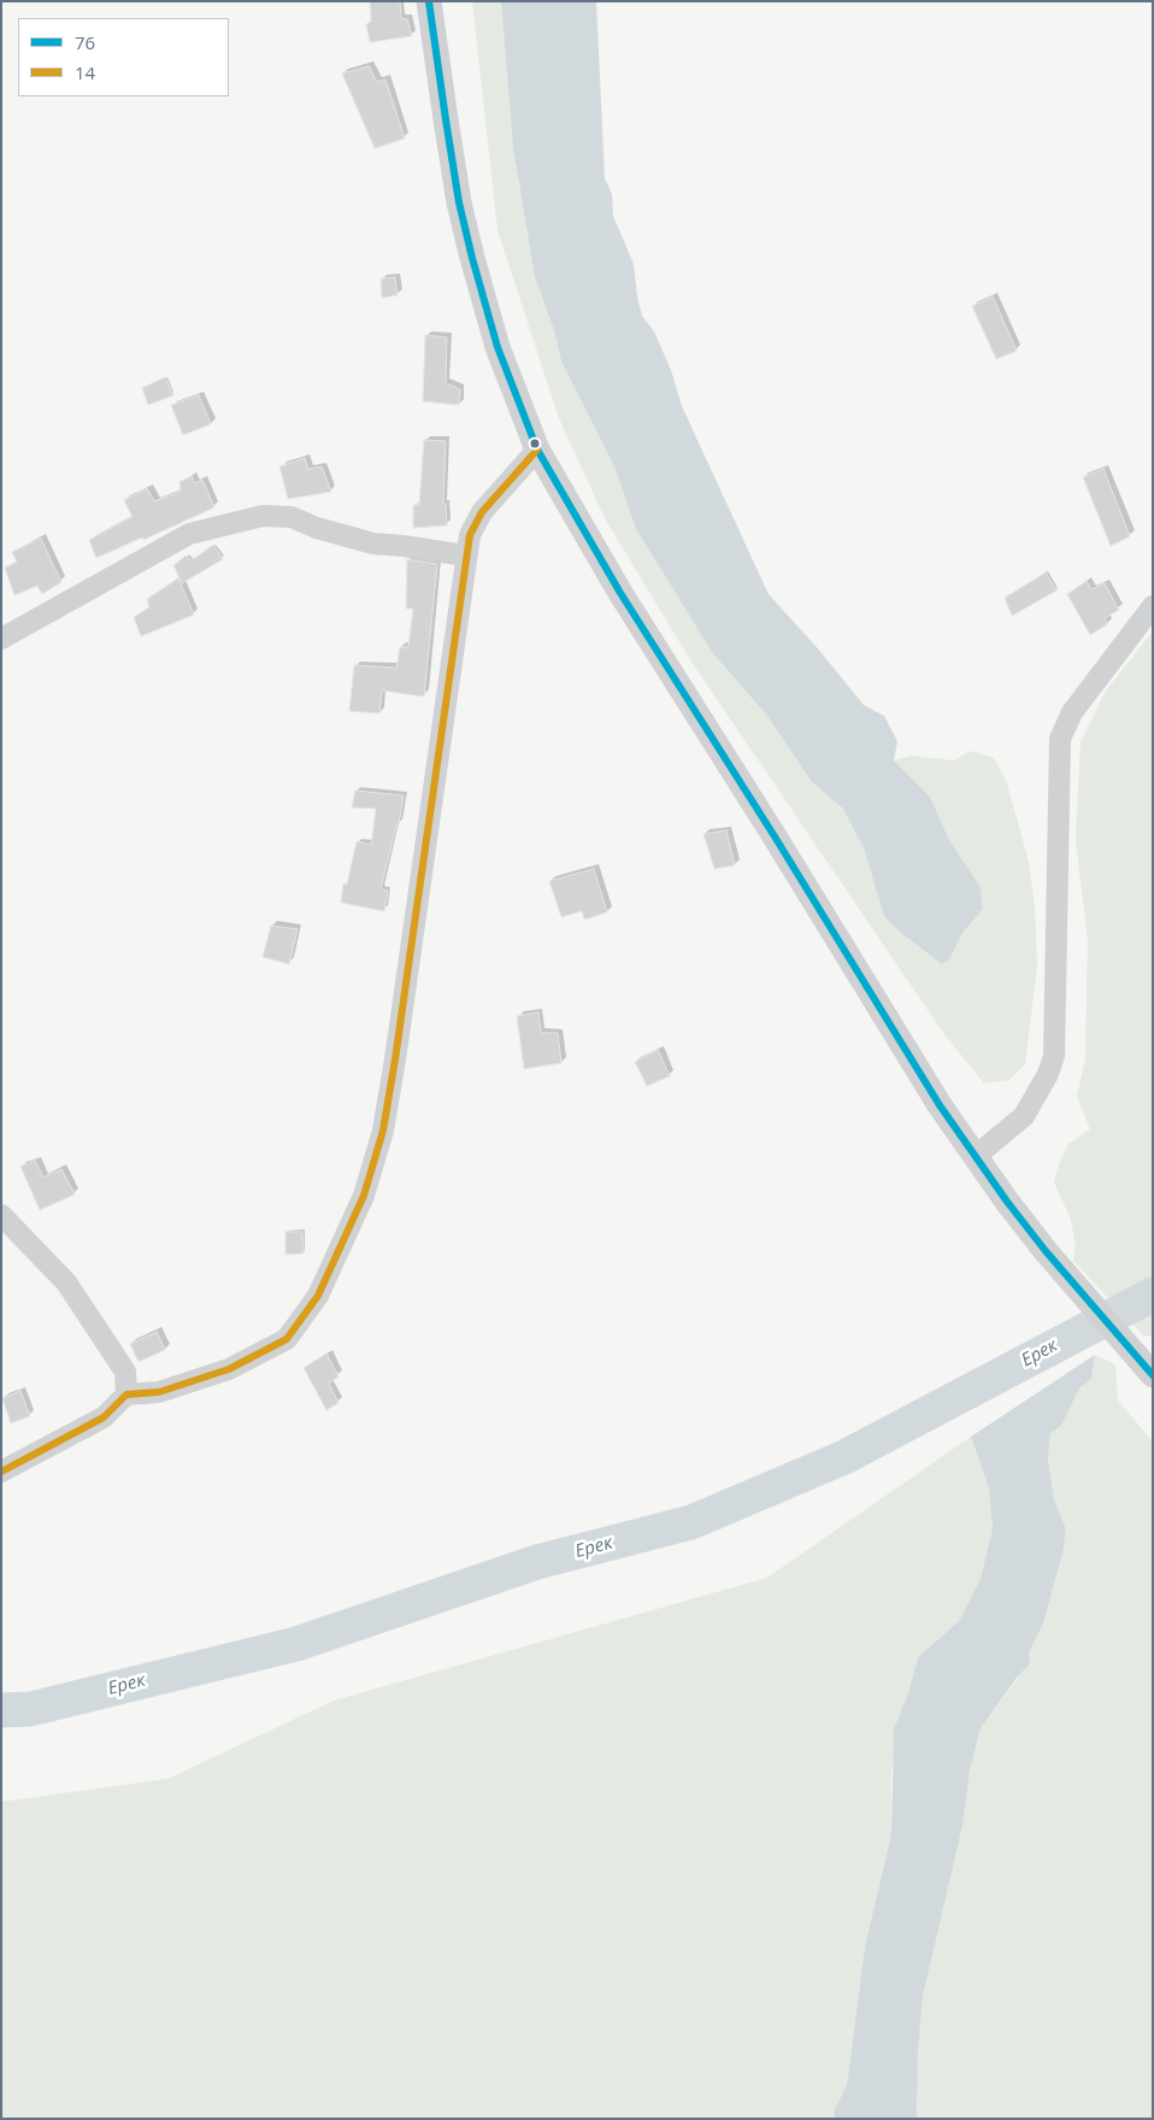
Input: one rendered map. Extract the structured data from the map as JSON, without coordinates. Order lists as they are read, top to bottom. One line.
{"water":["Ерек"],"lines":["transit line 76","transit line 14"],"legend":["76","14"]}
